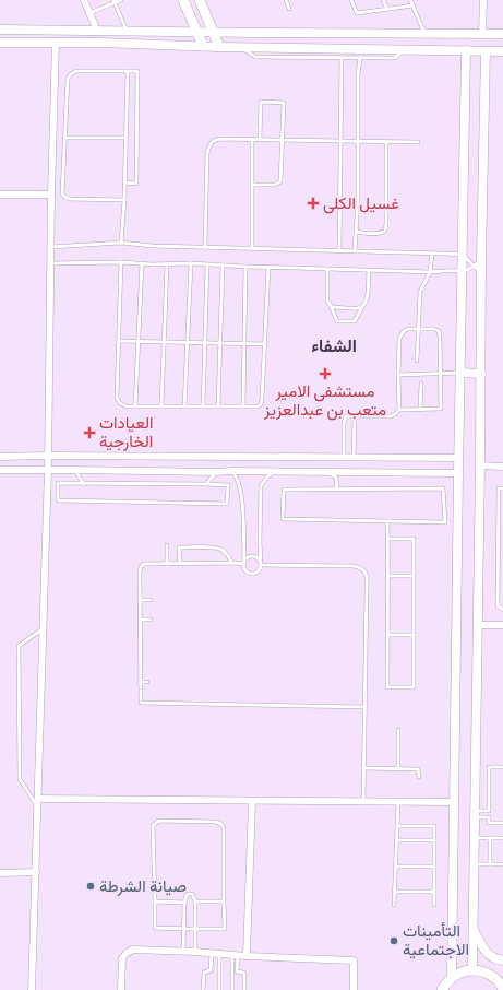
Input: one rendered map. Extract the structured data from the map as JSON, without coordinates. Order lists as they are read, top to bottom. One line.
{"districts":["الشفاء"],"places":{"health":["غسيل الكلى","مستشفى الامير متعب بن عبدالعزيز","العيادات الخارجية"],"other":["صيانة الشرطة","التأمينات الاجتماعية"]}}
